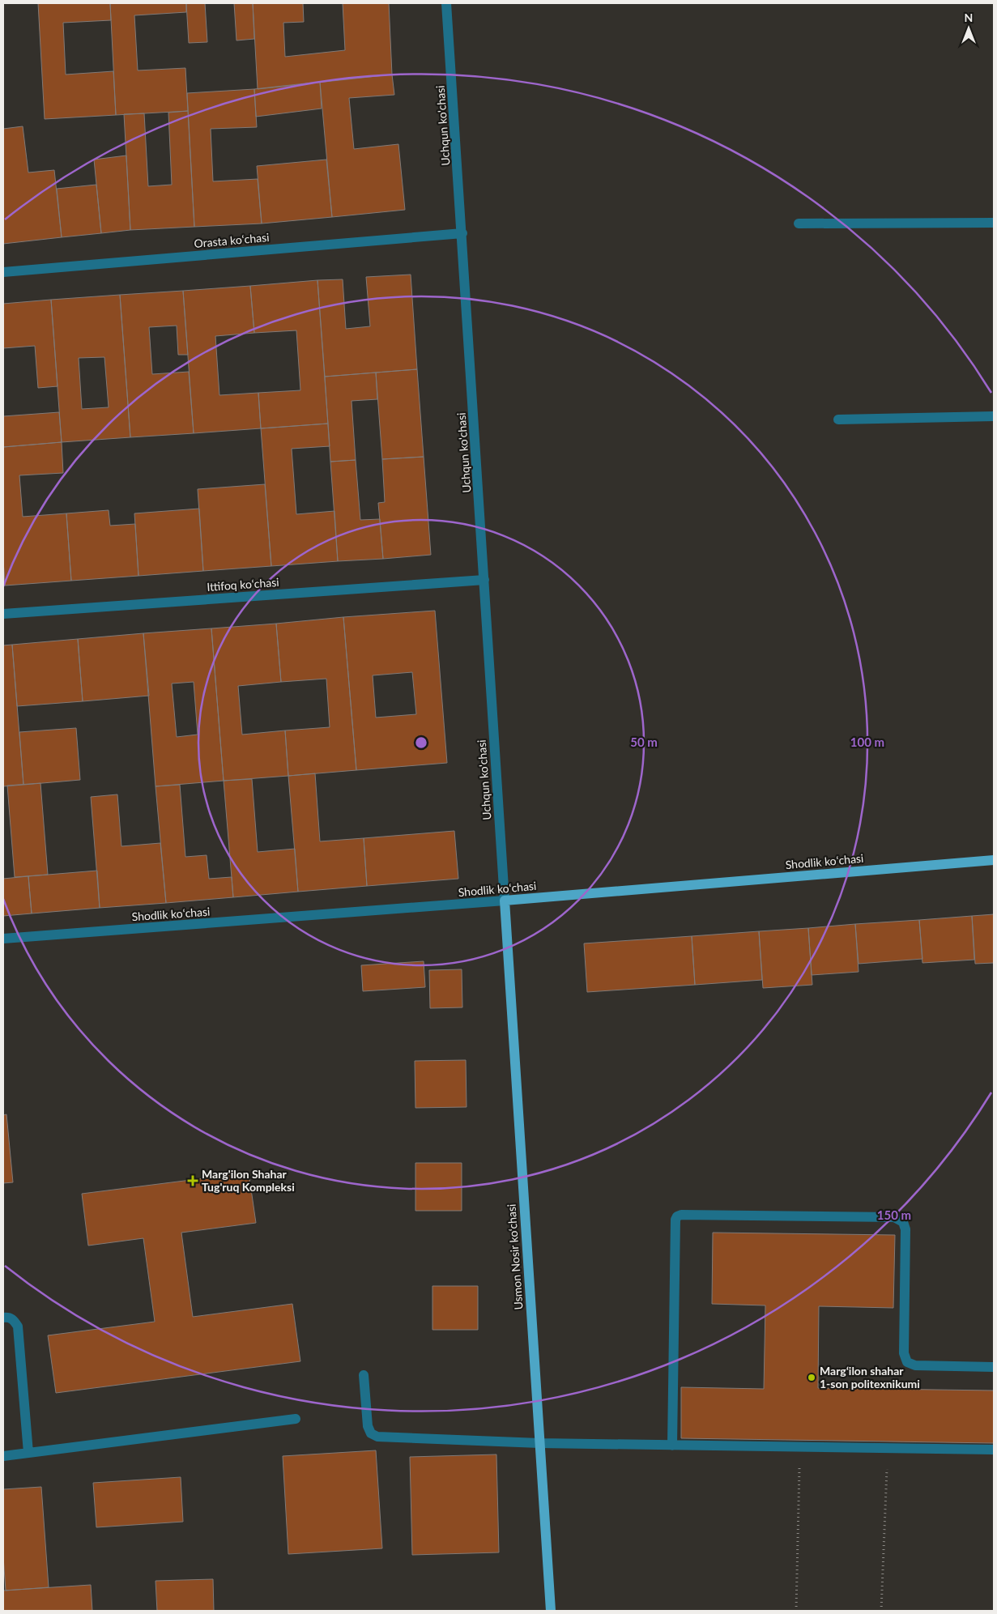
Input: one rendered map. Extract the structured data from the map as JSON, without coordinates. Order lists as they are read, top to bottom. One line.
{"streets":{"main road":["Shodlik koʻchasi","Usmon Nosir ko‘chasi"],"street":["Uchqun ko'chasi","Orasta koʻchasi","Ittifoq koʻchasi"]},"crossings":[["Uchqun ko'chasi","Orasta koʻchasi"],["Uchqun ko'chasi","Ittifoq koʻchasi"],["Uchqun ko'chasi","Shodlik koʻchasi"],["Uchqun ko'chasi","Usmon Nosir ko‘chasi"],["Shodlik koʻchasi","Usmon Nosir ko‘chasi"]],"places":{"health":["Marg'ilon Shahar Tug'ruq Kompleksi"],"other":["Margʻilon shahar 1-son politexnikumi"]},"north":"top","rings":["50 m","100 m","150 m"]}
